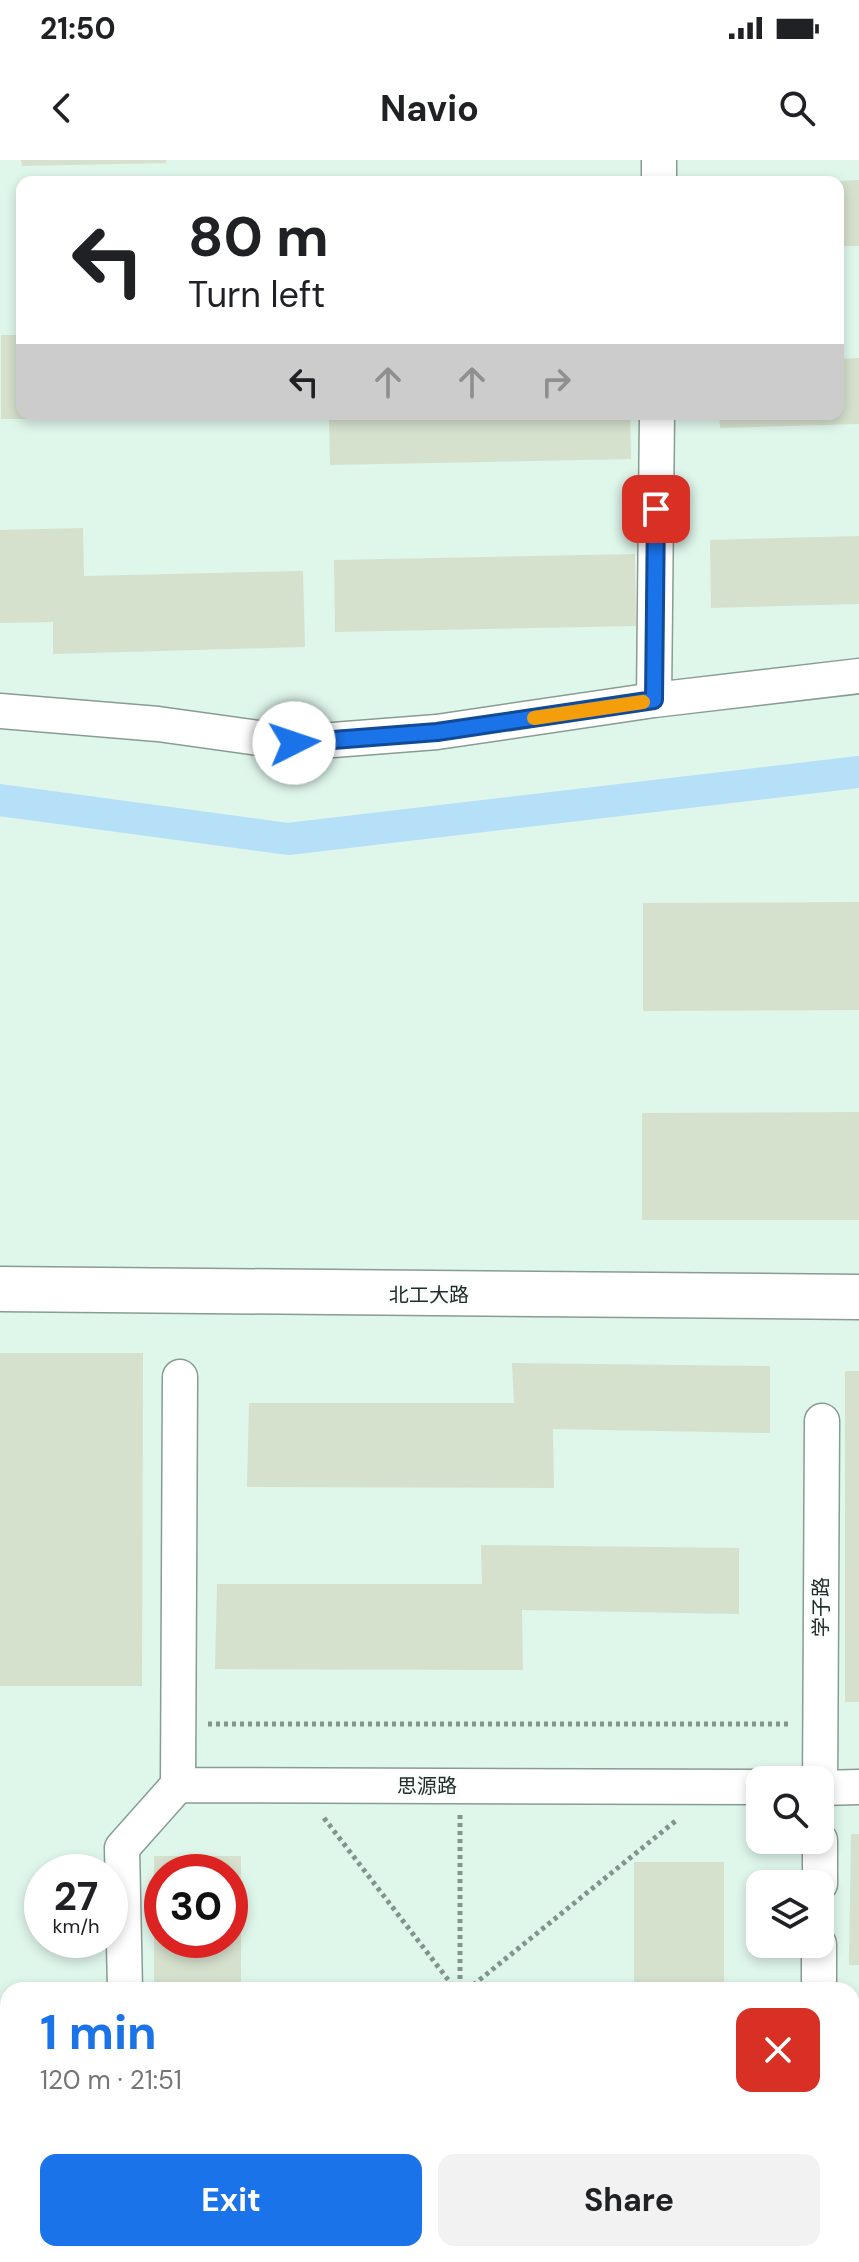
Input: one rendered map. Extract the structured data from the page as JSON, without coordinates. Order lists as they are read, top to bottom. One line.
{"streets":{"street":["北工大路","学子路","思源路"]},"page":{"status":"21:50","header":"Navio","turn":["80 m","Turn left"],"speed":"27 km/h","limit":"30","heading":["1 min","120 m · 21:51"],"buttons":["Exit","Share"]}}
